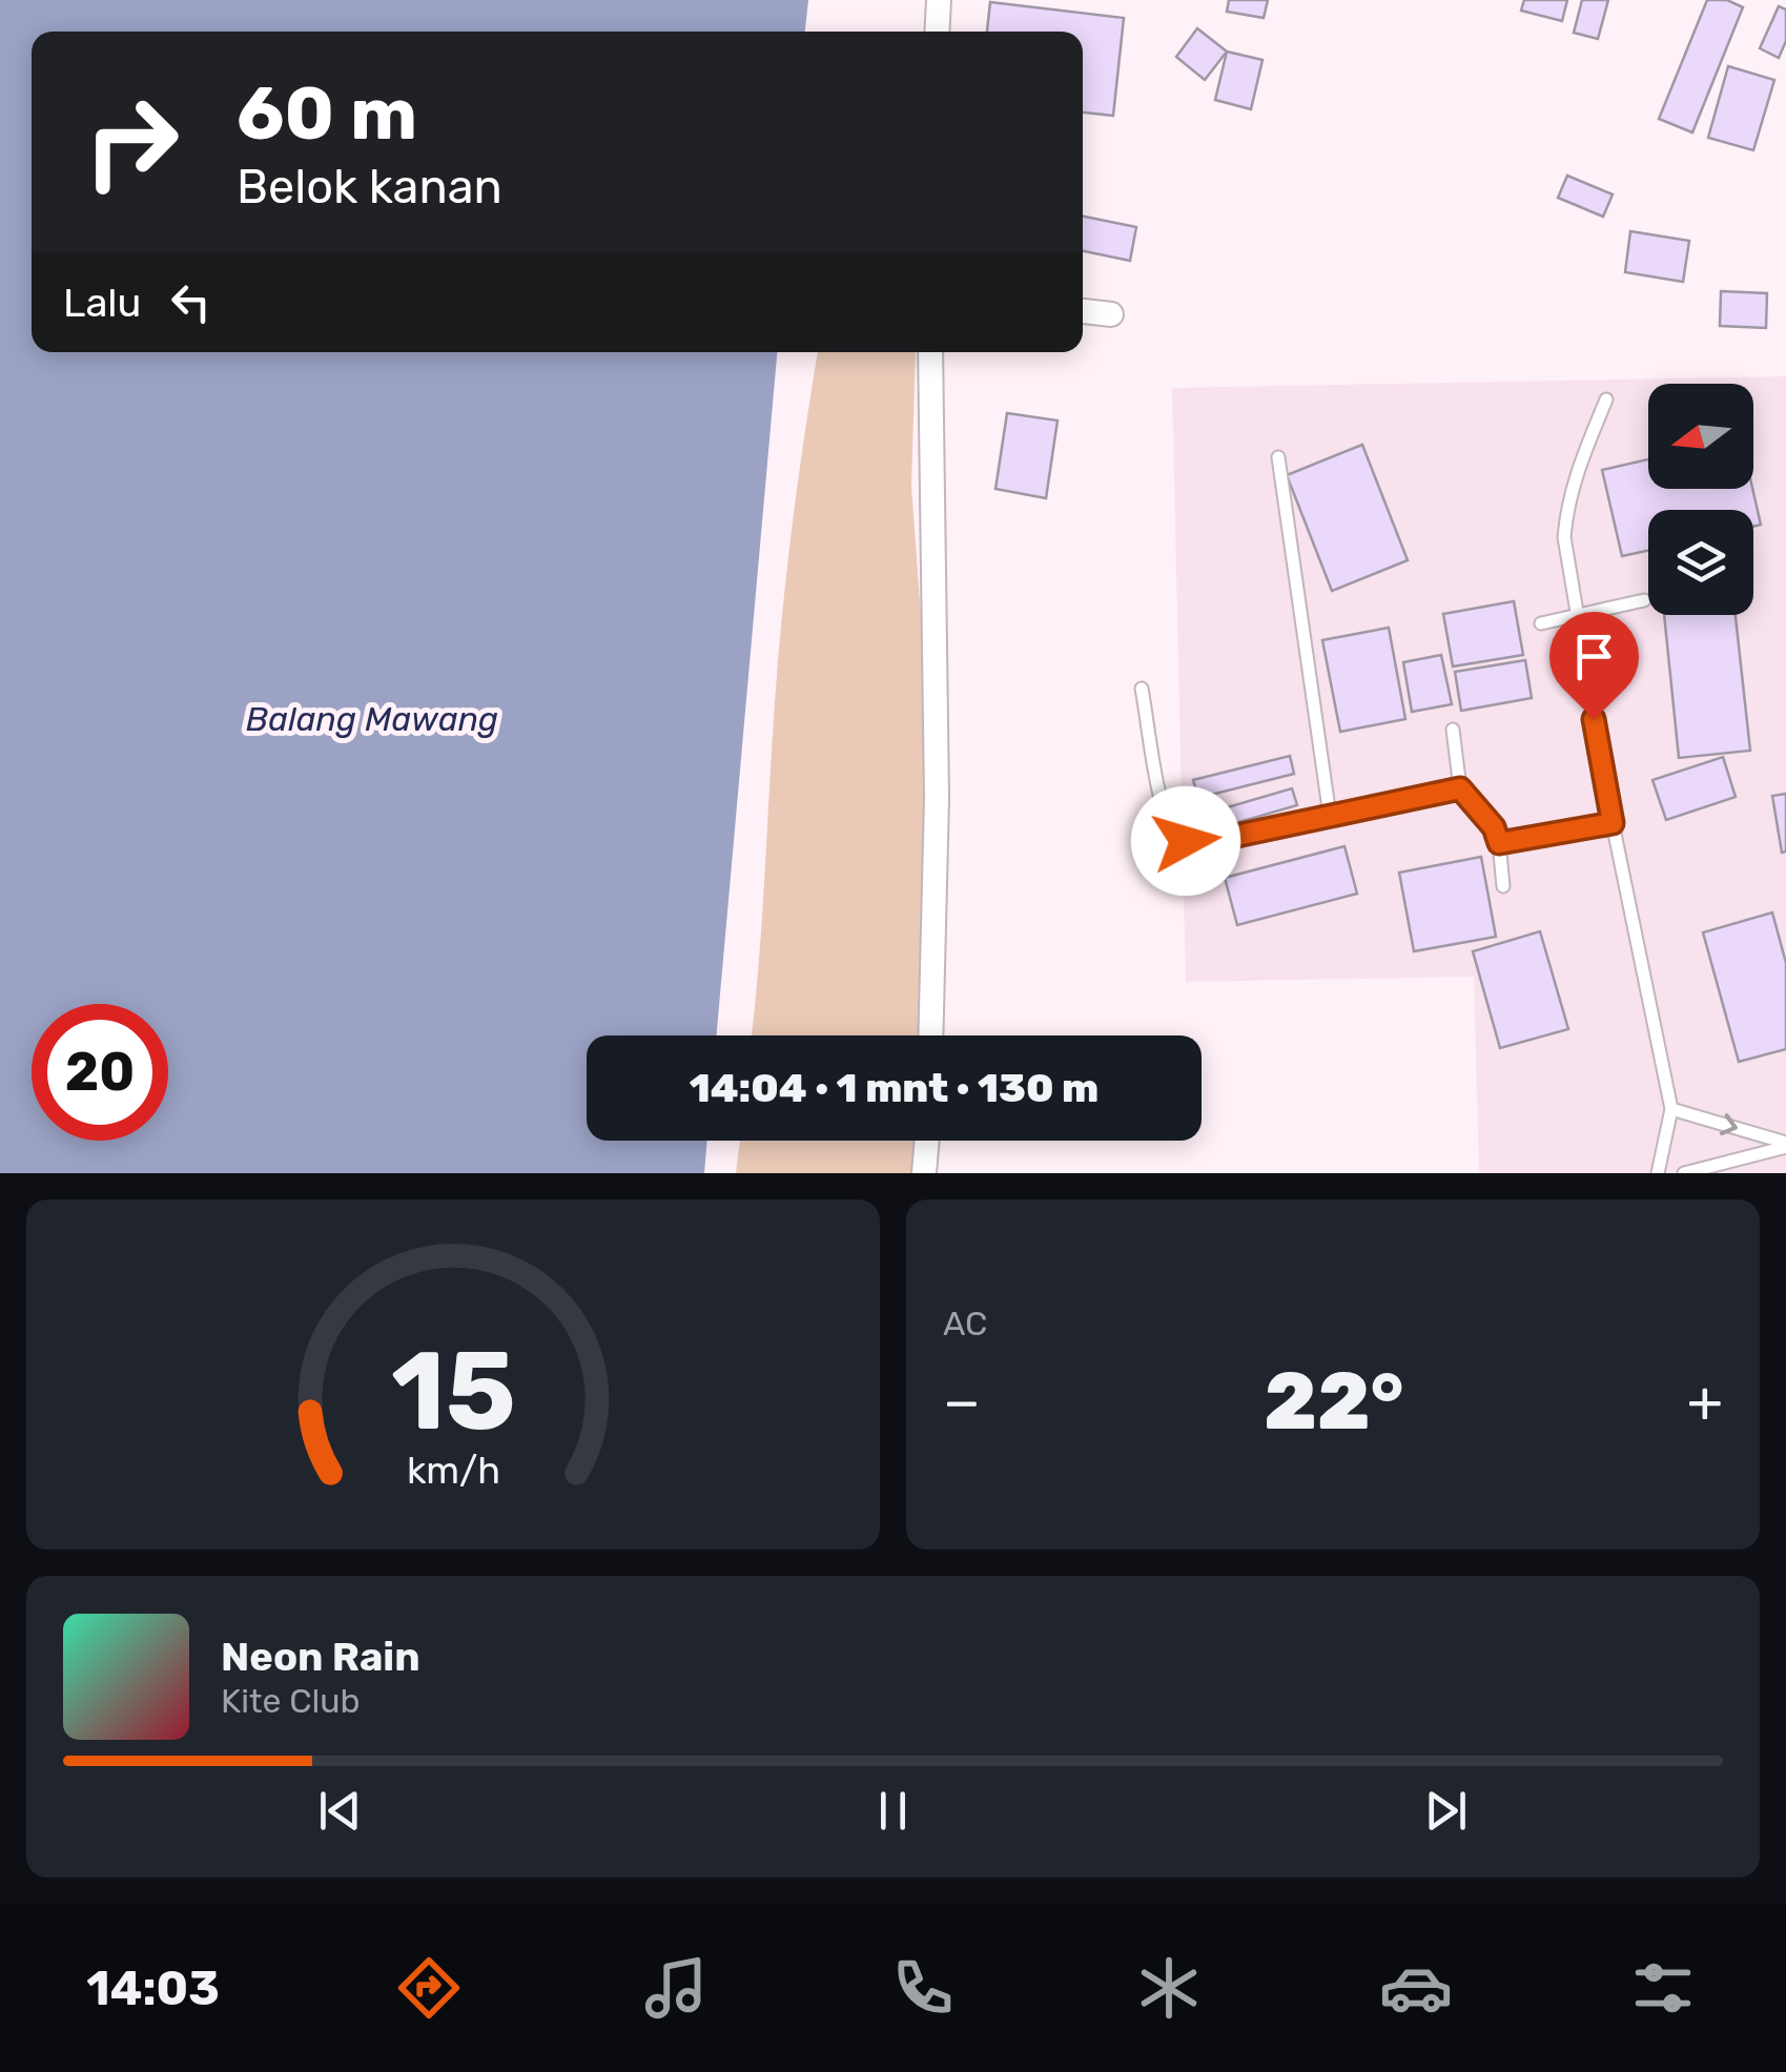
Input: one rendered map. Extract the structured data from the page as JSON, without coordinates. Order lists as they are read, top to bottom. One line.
{"water":["Balang Mawang"],"north":"left","page":{"turn":["60 m","Belok kanan"],"then":"Lalu","limit":"20","trip":"14:04 · 1 mnt · 130 m","tile":"AC","heat":["−","22°","+"],"song":["Neon Rain","Kite Club"],"tabs":"14:03","gauge":["15","km/h"]}}
